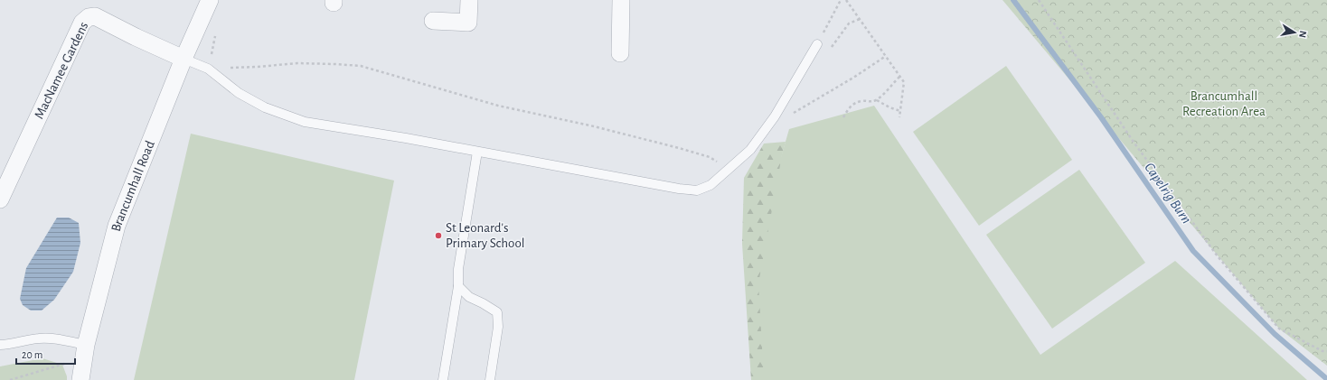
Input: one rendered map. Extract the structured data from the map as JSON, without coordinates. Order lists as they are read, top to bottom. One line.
{"streets":{"street":["MacNamee Gardens","Brancumhall Road"]},"crossings":[["MacNamee Gardens","Brancumhall Road"]],"water":["Capelrig Burn"],"parks":["Brancumhall Recreation Area"],"places":["St Leonard's Primary School"],"scale_bar":"20 m","north":"right"}
